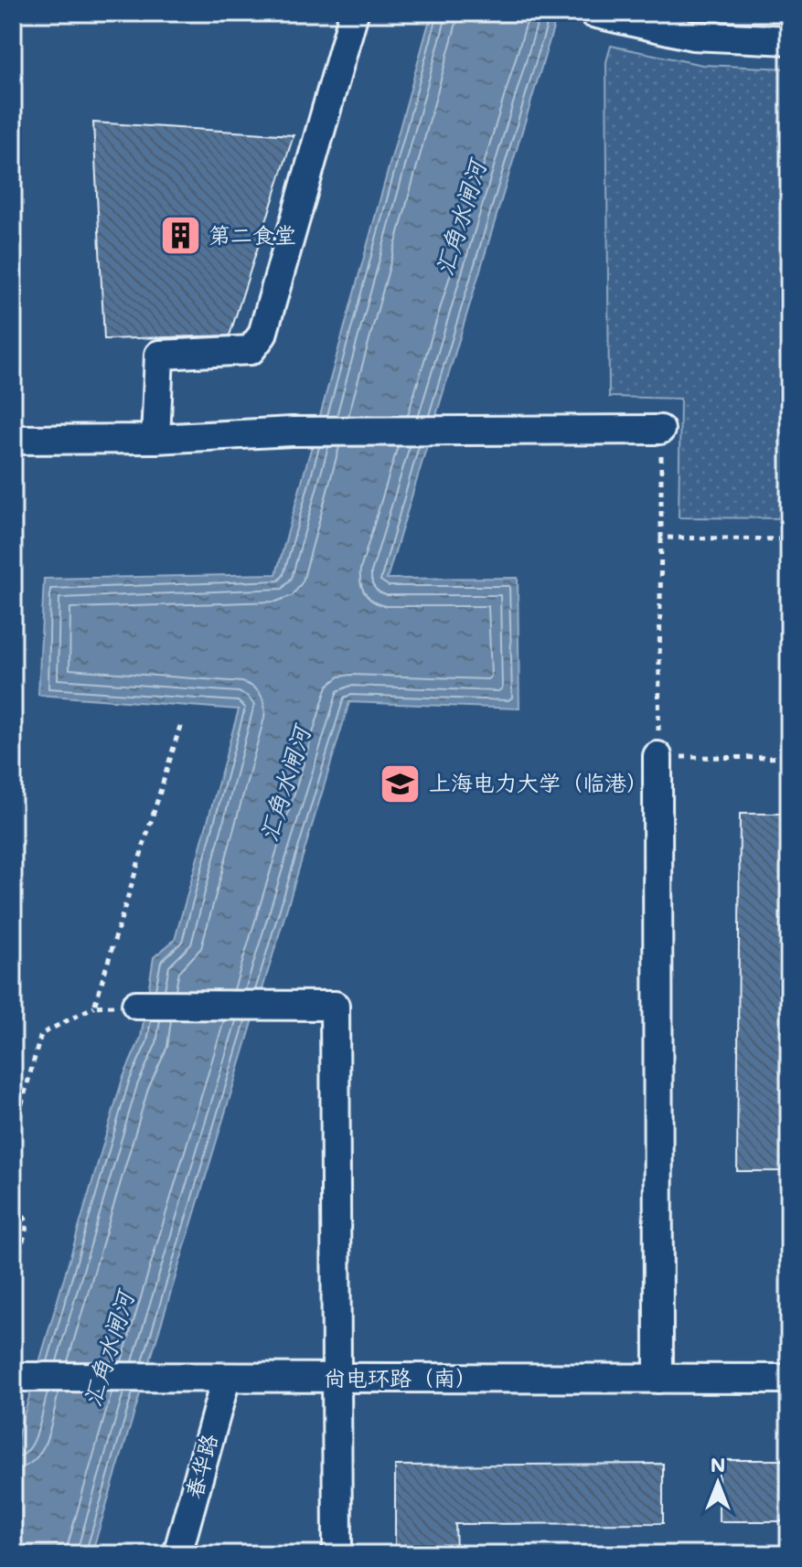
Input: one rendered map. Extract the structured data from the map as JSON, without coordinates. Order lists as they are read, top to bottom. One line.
{"streets":{"street":["尚电环路（南）","春华路"]},"crossings":[["尚电环路（南）","春华路"]],"water":["汇角水闸河"],"places":{"building":["第二食堂"],"school or university":["上海电力大学（临港）"]},"north":"top"}
